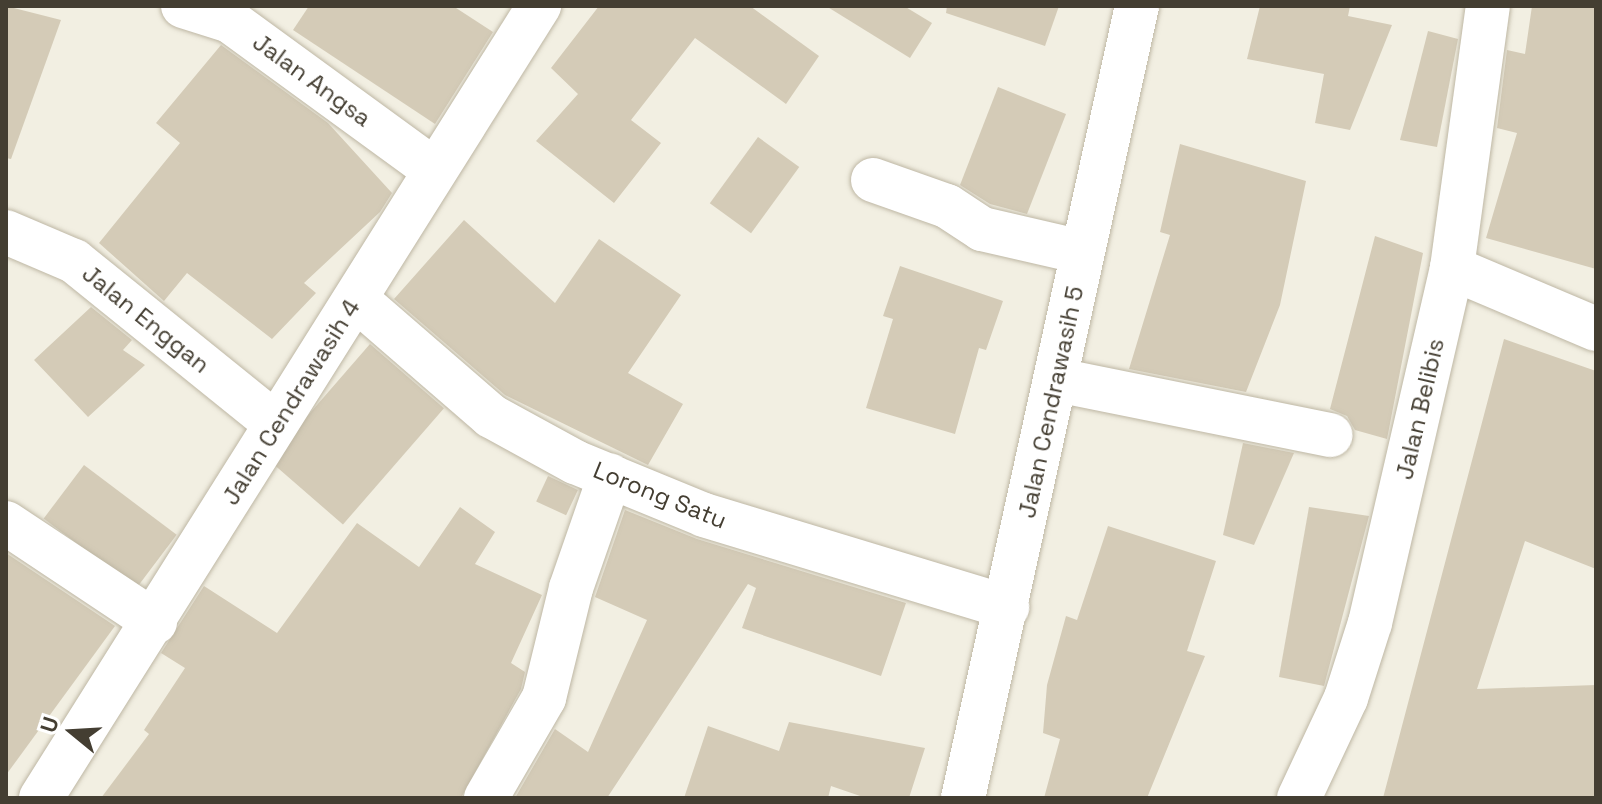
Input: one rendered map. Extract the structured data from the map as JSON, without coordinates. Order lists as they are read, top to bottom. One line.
{"streets":{"street":["Jalan Angsa","Jalan Enggan","Jalan Cendrawasih 4","Jalan Cendrawasih 5","Jalan Belibis","Lorong Satu"]},"crossings":[["Jalan Angsa","Jalan Cendrawasih 4"],["Jalan Enggan","Jalan Cendrawasih 4"],["Jalan Cendrawasih 4","Lorong Satu"],["Jalan Cendrawasih 5","Lorong Satu"]],"north":"left"}
